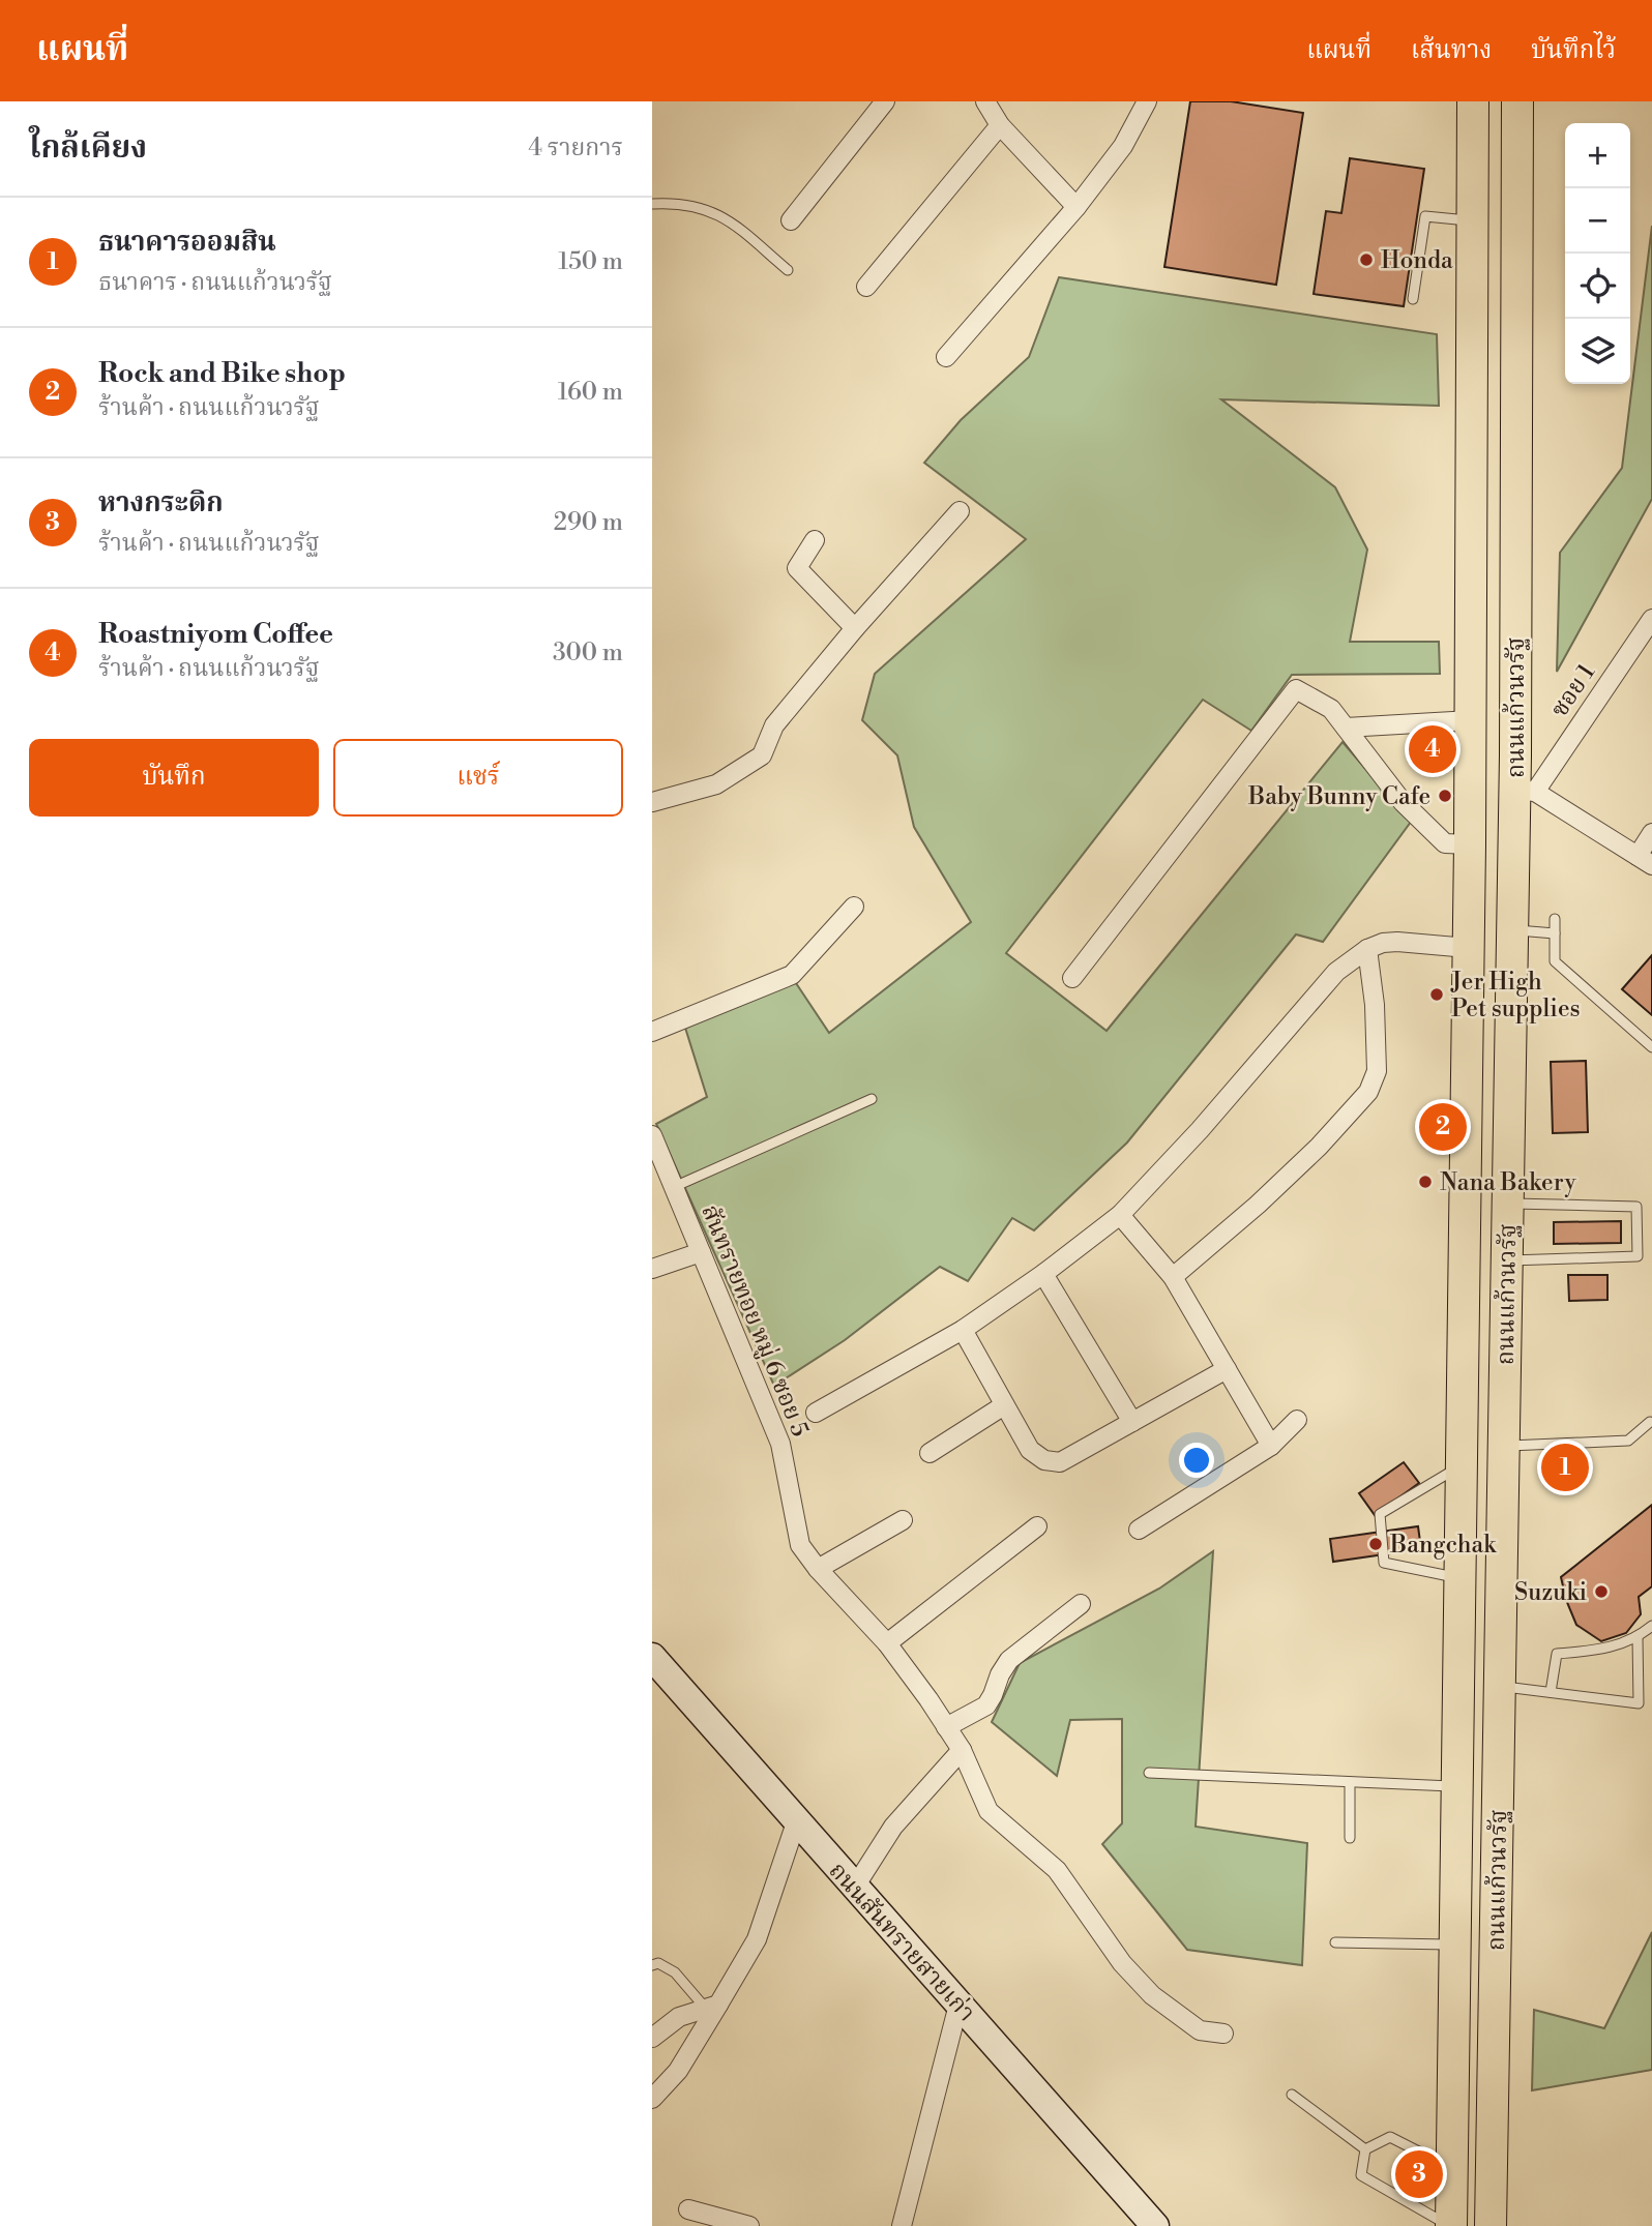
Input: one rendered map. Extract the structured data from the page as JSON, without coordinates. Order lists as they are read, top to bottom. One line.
{"streets":{"main road":["ถนนแก้วนวรัฐ","ถนนสันทรายสายเก่า"],"street":["ซอย 1","สันทรายทอย หมู่ 6 ซอย 5"]},"crossings":[["ซอย 1","ถนนแก้วนวรัฐ"]],"places":["Honda","Baby Bunny Cafe","Jer High Pet supplies","Nana Bakery","Bangchak","Suzuki"],"page":{"header":"แผนที่","nav":["แผนที่","เส้นทาง","บันทึกไว้"],"heading":["ใกล้เคียง","4 รายการ"],"map_buttons":["+","−"],"list":[{"mark":"1","name":"ธนาคารออมสิน","note":"ธนาคาร · ถนนแก้วนวรัฐ","value":"150 m"},{"mark":"2","name":"Rock and Bike shop","note":"ร้านค้า · ถนนแก้วนวรัฐ","value":"160 m"},{"mark":"3","name":"หางกระดิก","note":"ร้านค้า · ถนนแก้วนวรัฐ","value":"290 m"},{"mark":"4","name":"Roastniyom Coffee","note":"ร้านค้า · ถนนแก้วนวรัฐ","value":"300 m"}],"buttons":["บันทึก","แชร์"],"pins":["4","2","1","3"]}}
